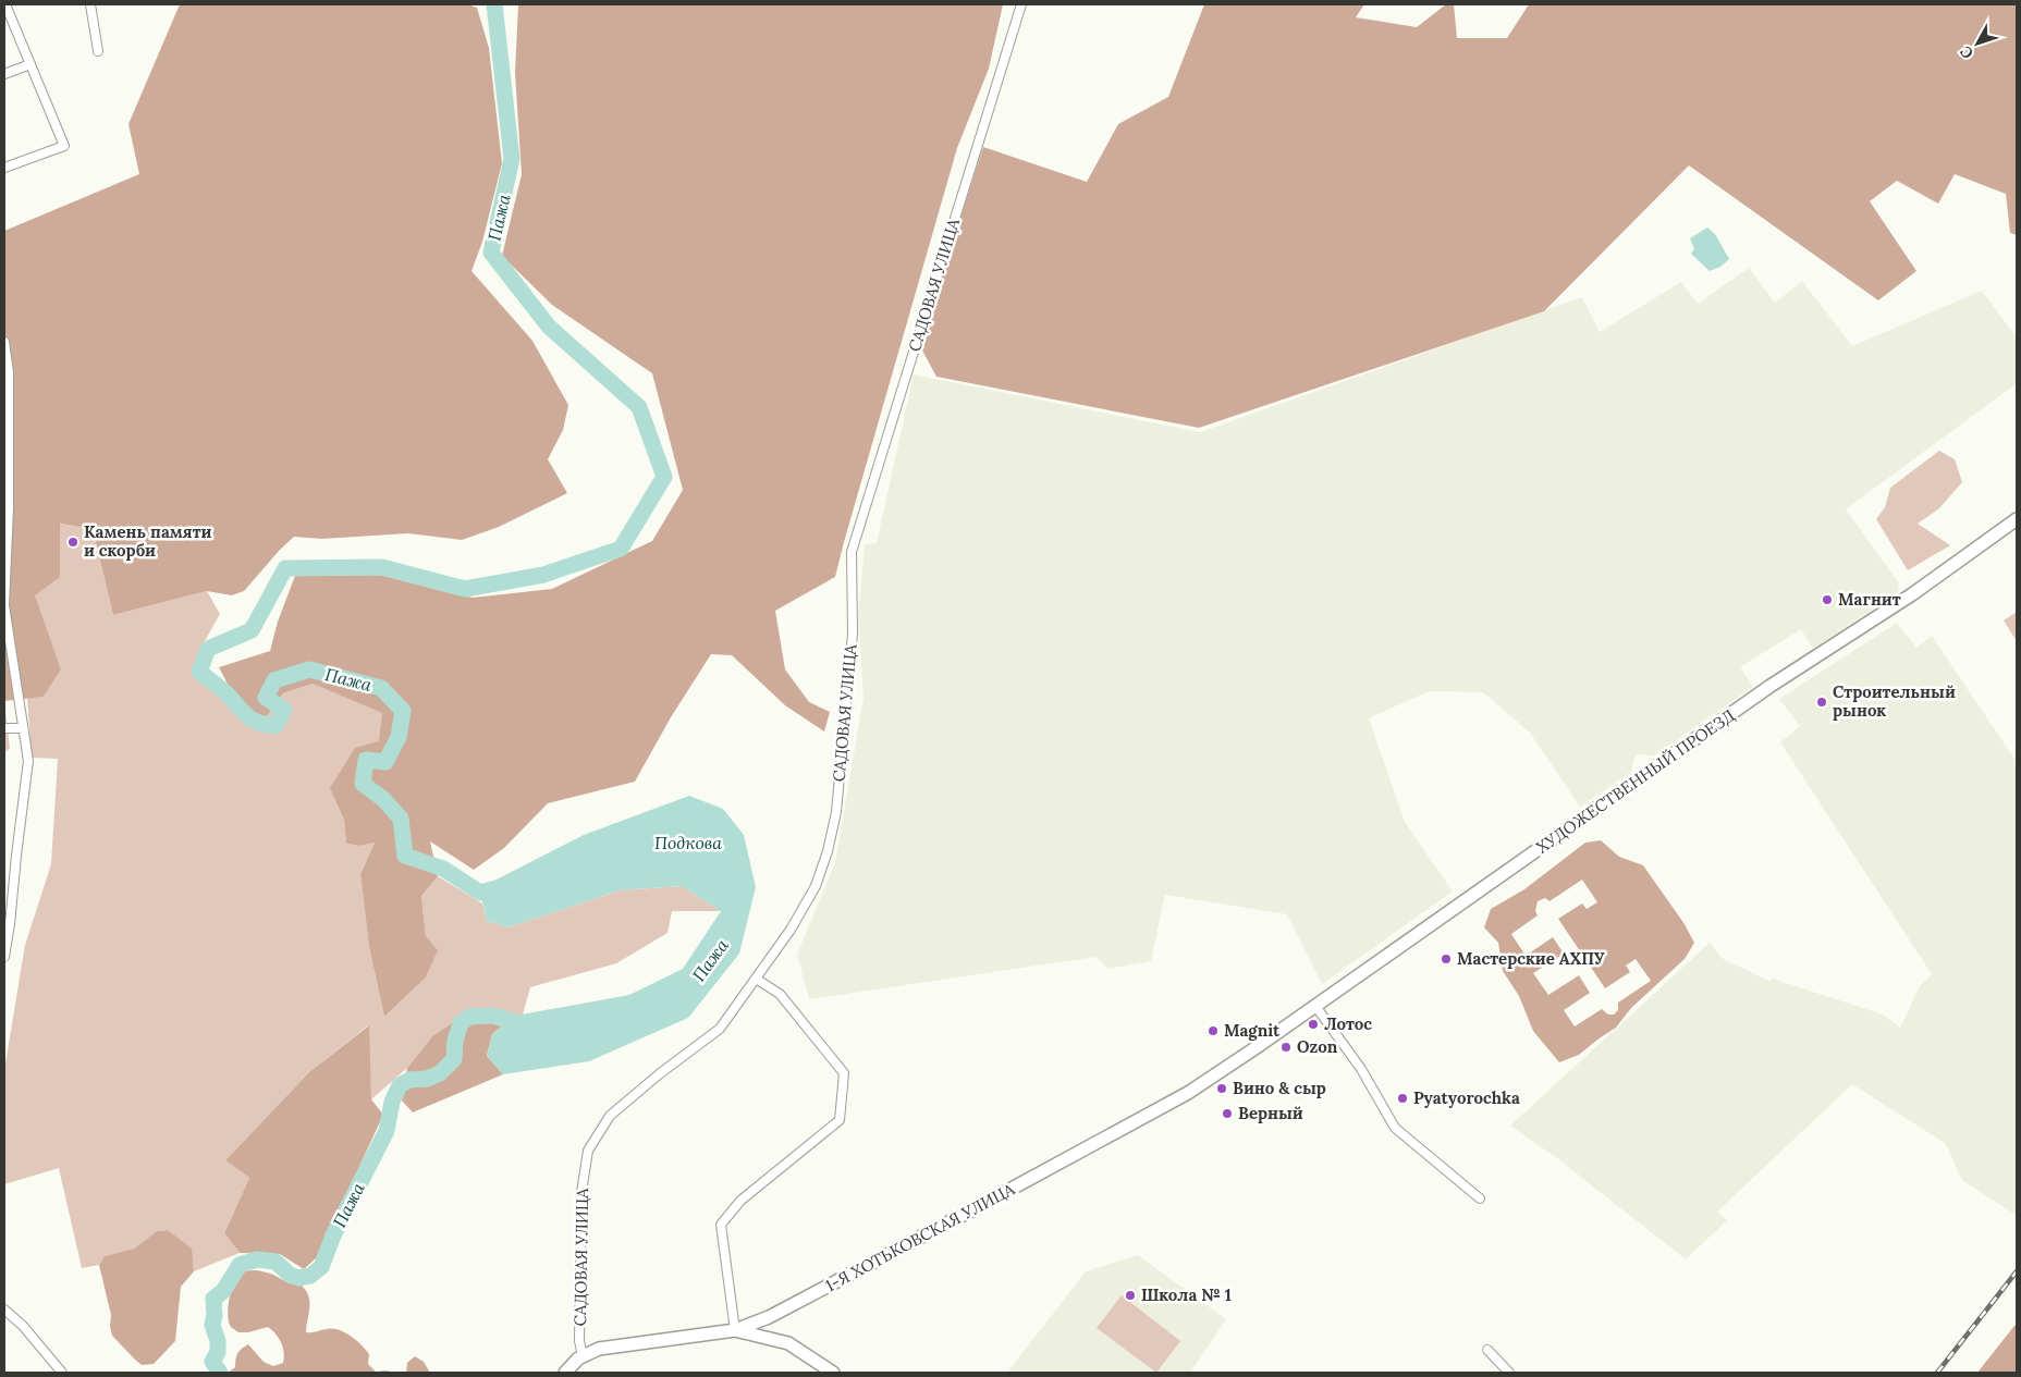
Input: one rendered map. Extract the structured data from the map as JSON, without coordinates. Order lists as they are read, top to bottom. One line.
{"streets":{"main road":["ХУДОЖЕСТВЕННЫЙ ПРОЕЗД","1-Я ХОТЬКОВСКАЯ УЛИЦА"],"street":["САДОВАЯ УЛИЦА"]},"crossings":[["САДОВАЯ УЛИЦА","1-Я ХОТЬКОВСКАЯ УЛИЦА"],["ХУДОЖЕСТВЕННЫЙ ПРОЕЗД","1-Я ХОТЬКОВСКАЯ УЛИЦА"]],"water":["Пажа","Подкова"],"places":["Камень памяти и скорби","Магнит","Строительный рынок","Мастерские АХПУ","Лотос","Magnit","Ozon","Вино & сыр","Pyatyorochka","Верный","Школа № 1"],"north":"bottom left"}
